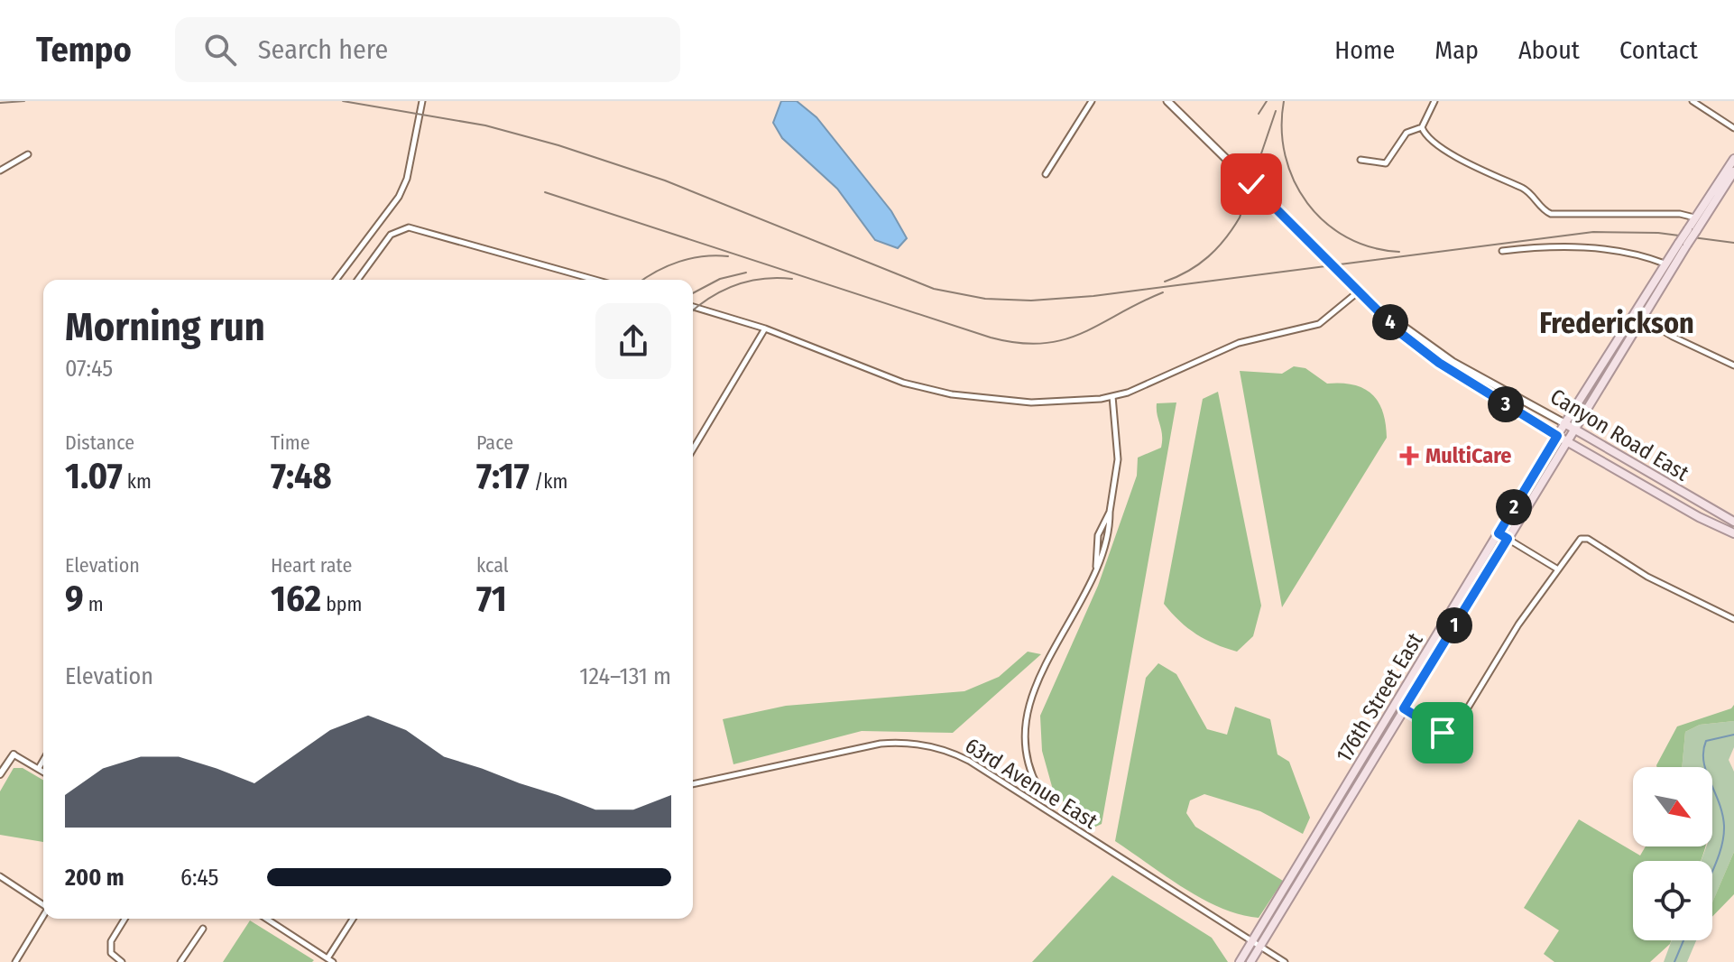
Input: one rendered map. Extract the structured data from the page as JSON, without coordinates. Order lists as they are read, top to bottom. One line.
{"streets":{"main road":["Canyon Road East","176th Street East"],"street":["63rd Avenue East"]},"crossings":[["Canyon Road East","176th Street East"],["176th Street East","63rd Avenue East"]],"districts":["Frederickson"],"places":{"health":["MultiCare"]},"north":"bottom right","page":{"header":"Tempo","search":"Search here","nav":["Home","Map","About","Contact"],"heading":["Morning run","07:45"],"pins":["4","3","2","1"],"stats":[["Distance","1.07 km"],["Time","7:48"],["Pace","7:17 /km"],["Elevation","9 m"],["Heart rate","162 bpm"],["kcal","71"]],"chart":["Elevation","124–131 m"],"list":[{"name":"200 m","note":"6:45"}]}}
